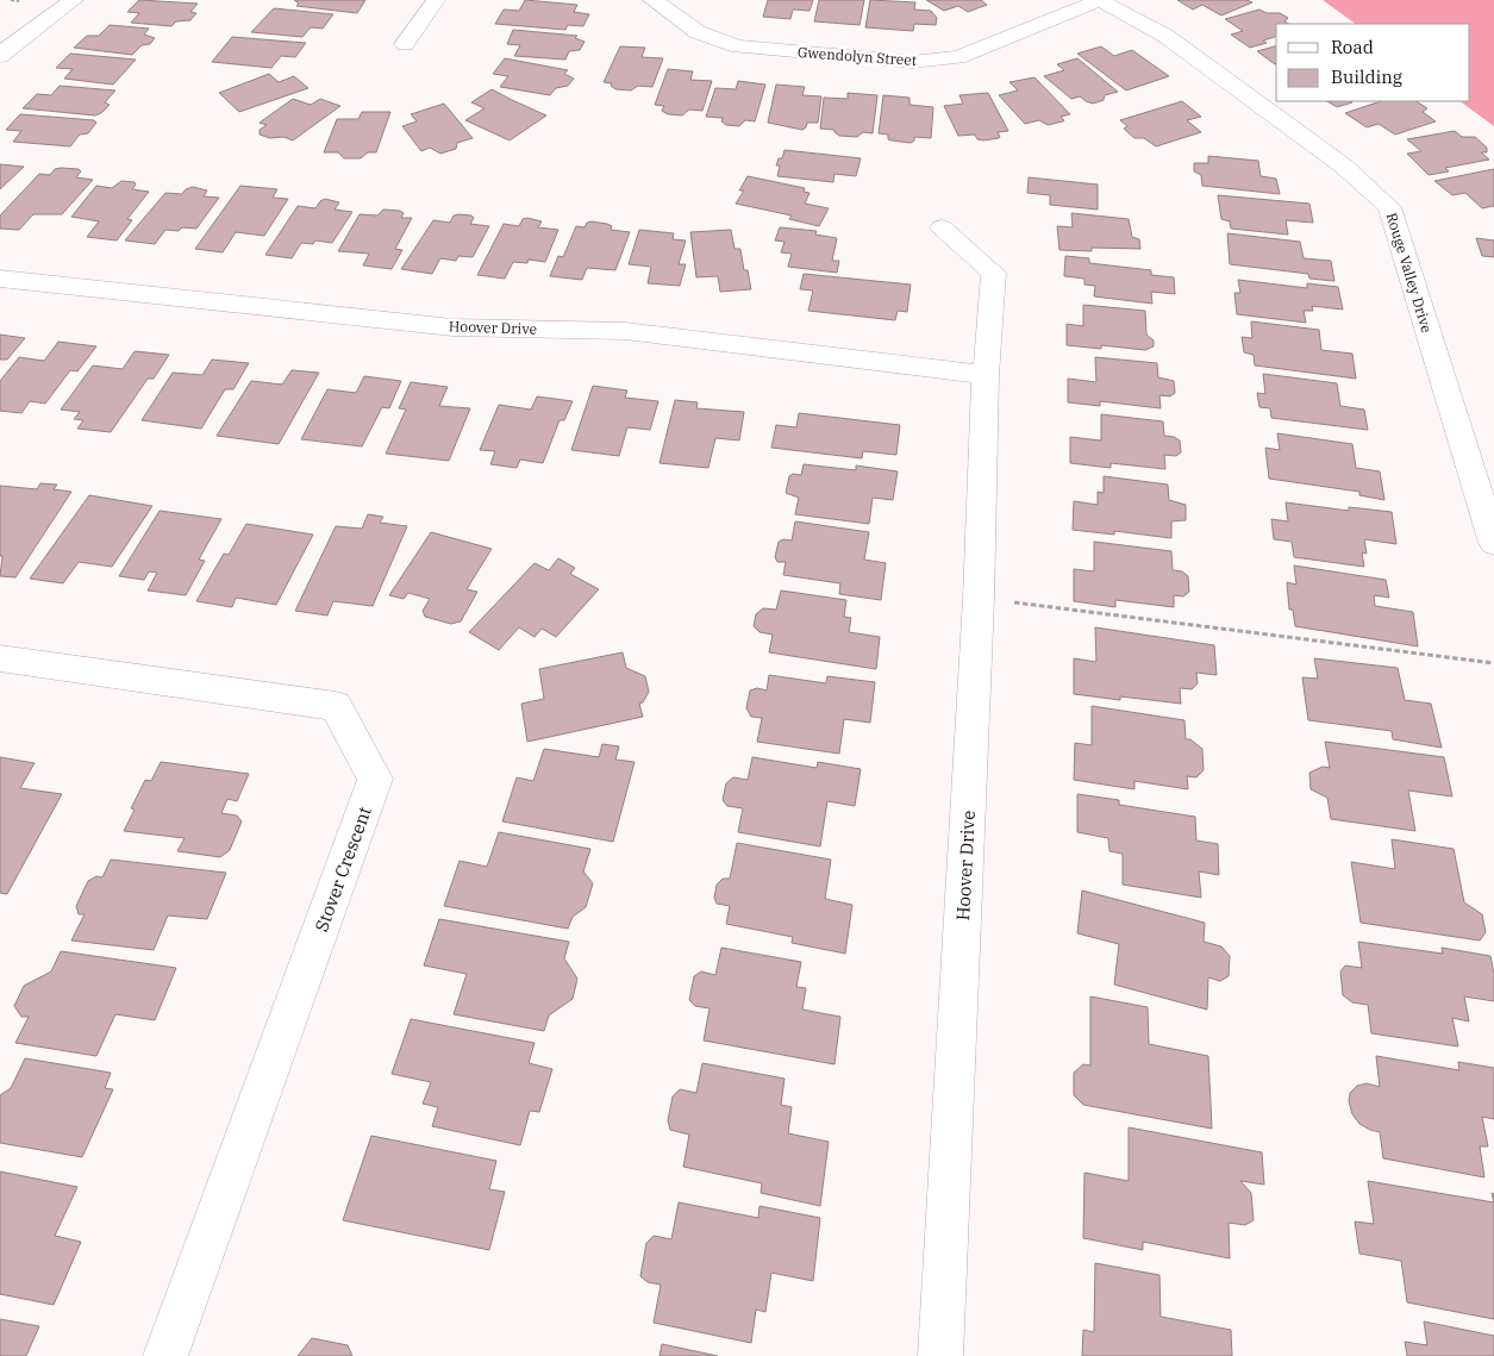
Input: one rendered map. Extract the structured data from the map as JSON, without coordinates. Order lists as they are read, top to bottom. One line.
{"streets":{"street":["Gwendolyn Street","Rouge Valley Drive","Hoover Drive","Stover Crescent"]},"crossings":[["Gwendolyn Street","Rouge Valley Drive"]],"legend":["Road","Building"]}
